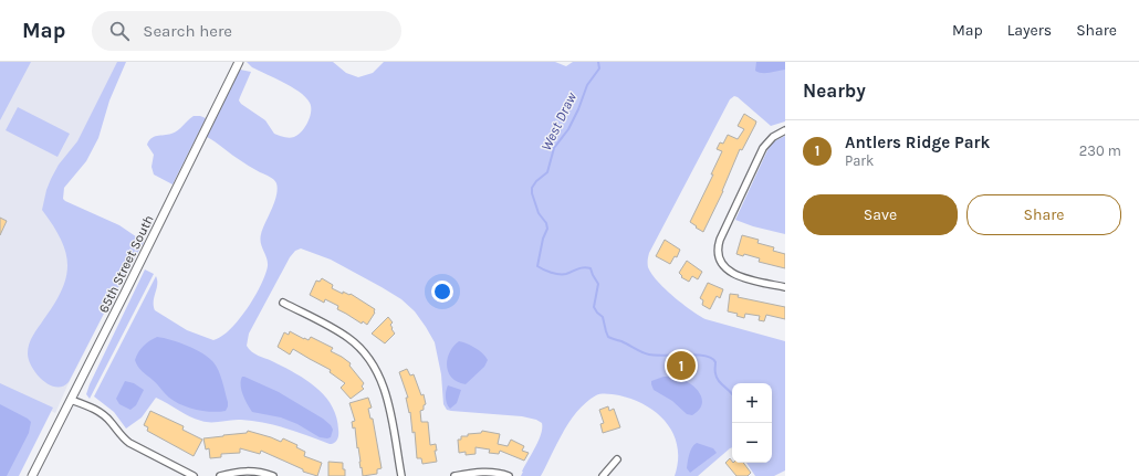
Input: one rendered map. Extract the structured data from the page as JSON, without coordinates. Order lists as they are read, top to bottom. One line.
{"streets":{"street":["65th Street South"]},"water":["West Draw"],"page":{"header":"Map","search":"Search here","nav":["Map","Layers","Share"],"heading":"Nearby","list":[{"mark":"1","name":"Antlers Ridge Park","note":"Park","value":"230 m"}],"buttons":["Save","Share"],"pins":"1","map_buttons":["+","−"]}}
